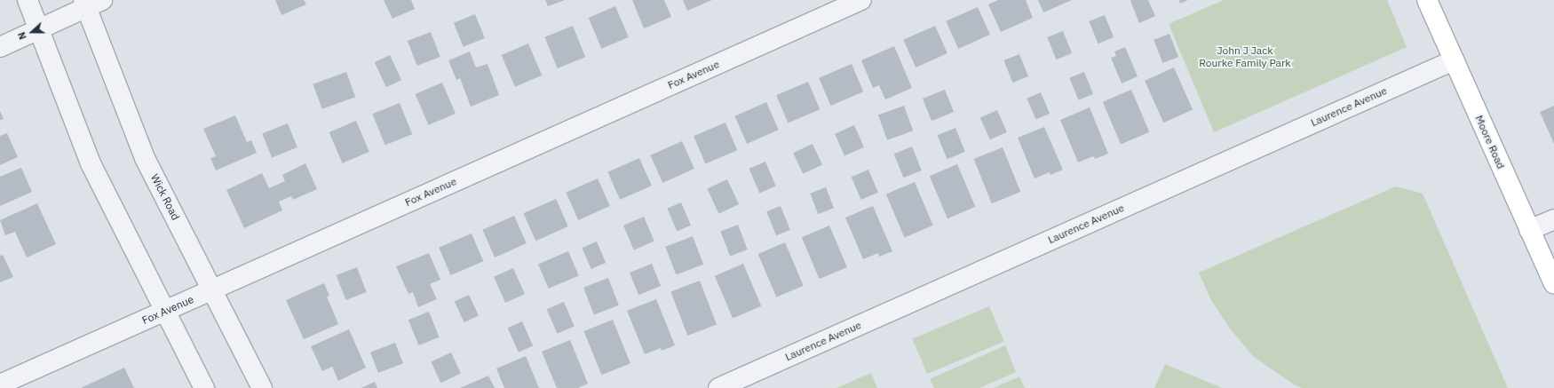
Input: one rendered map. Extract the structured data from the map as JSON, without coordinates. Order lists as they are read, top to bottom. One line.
{"streets":{"street":["Fox Avenue","Laurence Avenue","Moore Road","Wick Road"]},"crossings":[["Fox Avenue","Wick Road"],["Laurence Avenue","Moore Road"]],"parks":["John J Jack Rourke Family Park"],"north":"left"}
